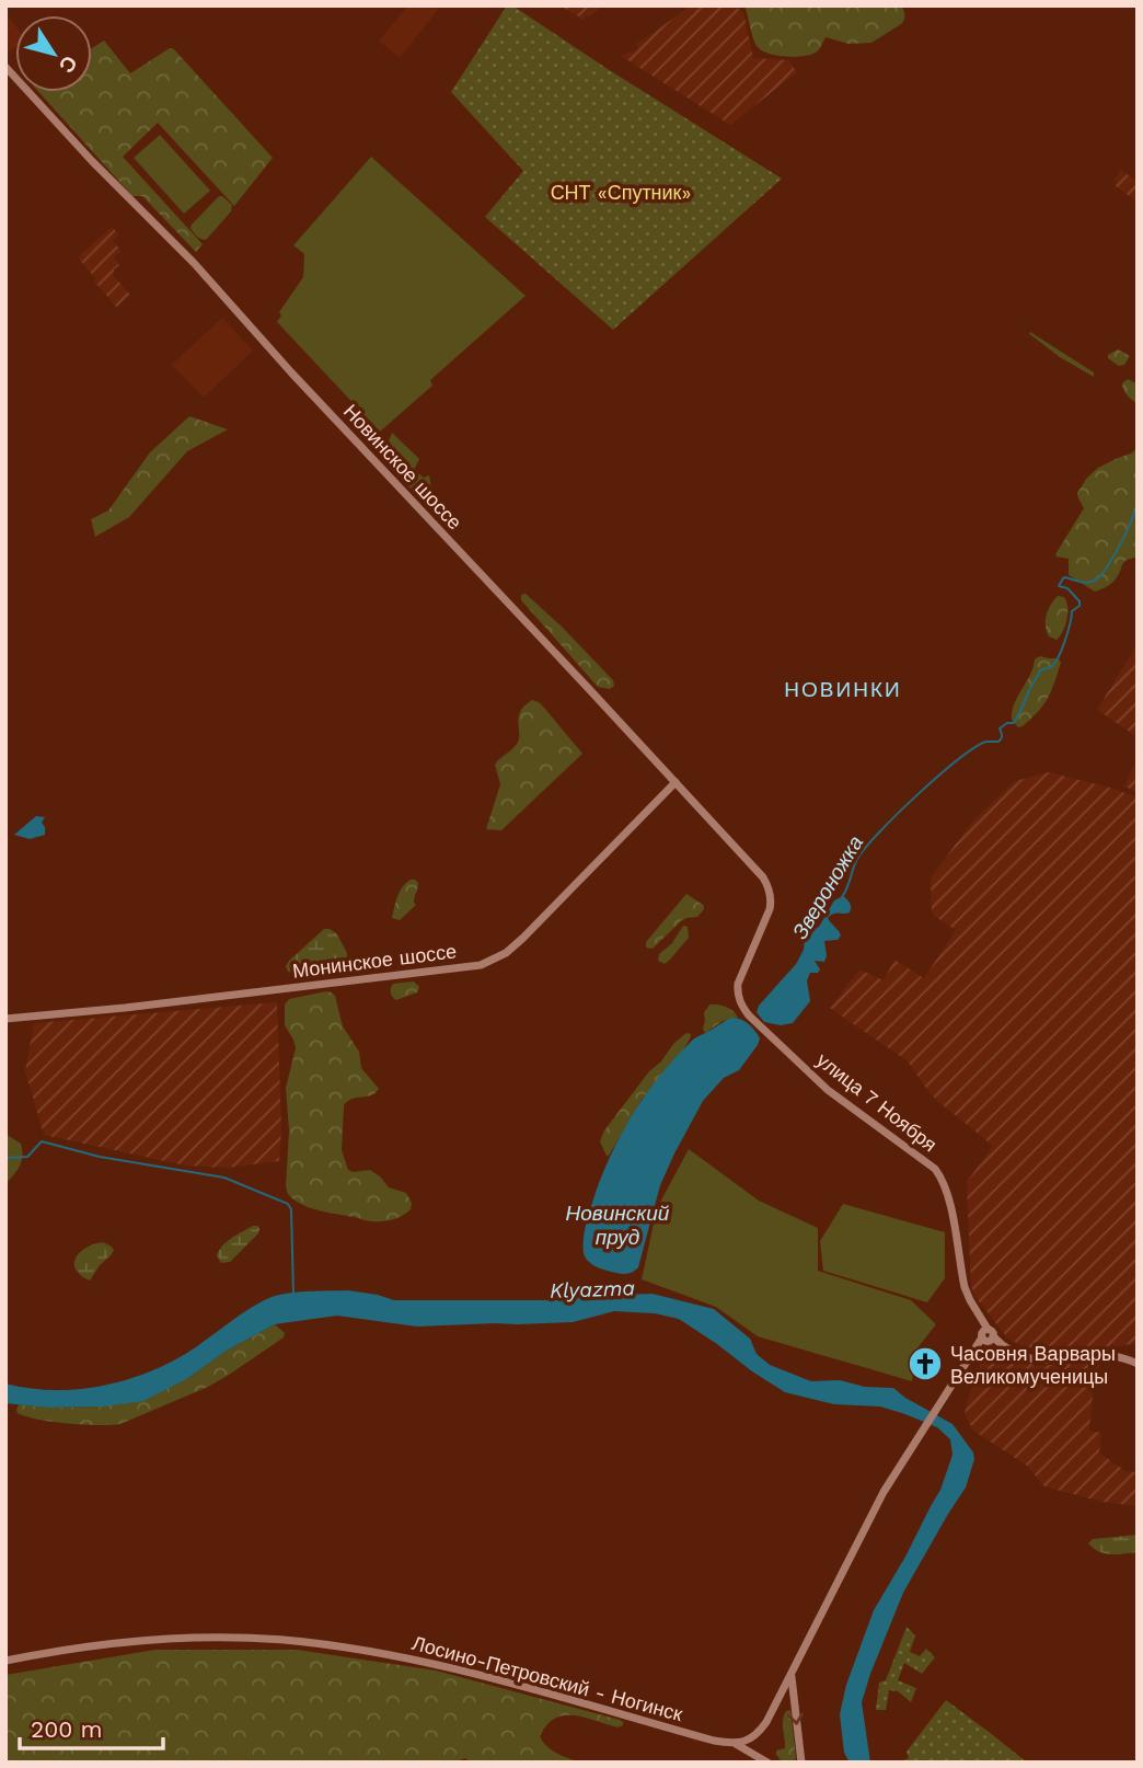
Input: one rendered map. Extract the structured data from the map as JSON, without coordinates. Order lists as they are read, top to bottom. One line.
{"streets":{"main road":["Новинское шоссе","Монинское шоссе","улица 7 Ноября","Лосино-Петровский - Ногинск"]},"crossings":[["Новинское шоссе","Монинское шоссе"],["Новинское шоссе","улица 7 Ноября"]],"districts":["НОВИНКИ"],"water":["Звероножка","Новинский пруд","Klyazma"],"parks":["СНТ «Спутник»"],"places":{"church":["Часовня Варвары Великомученицы"]},"scale_bar":"200 m","north":"bottom right"}
